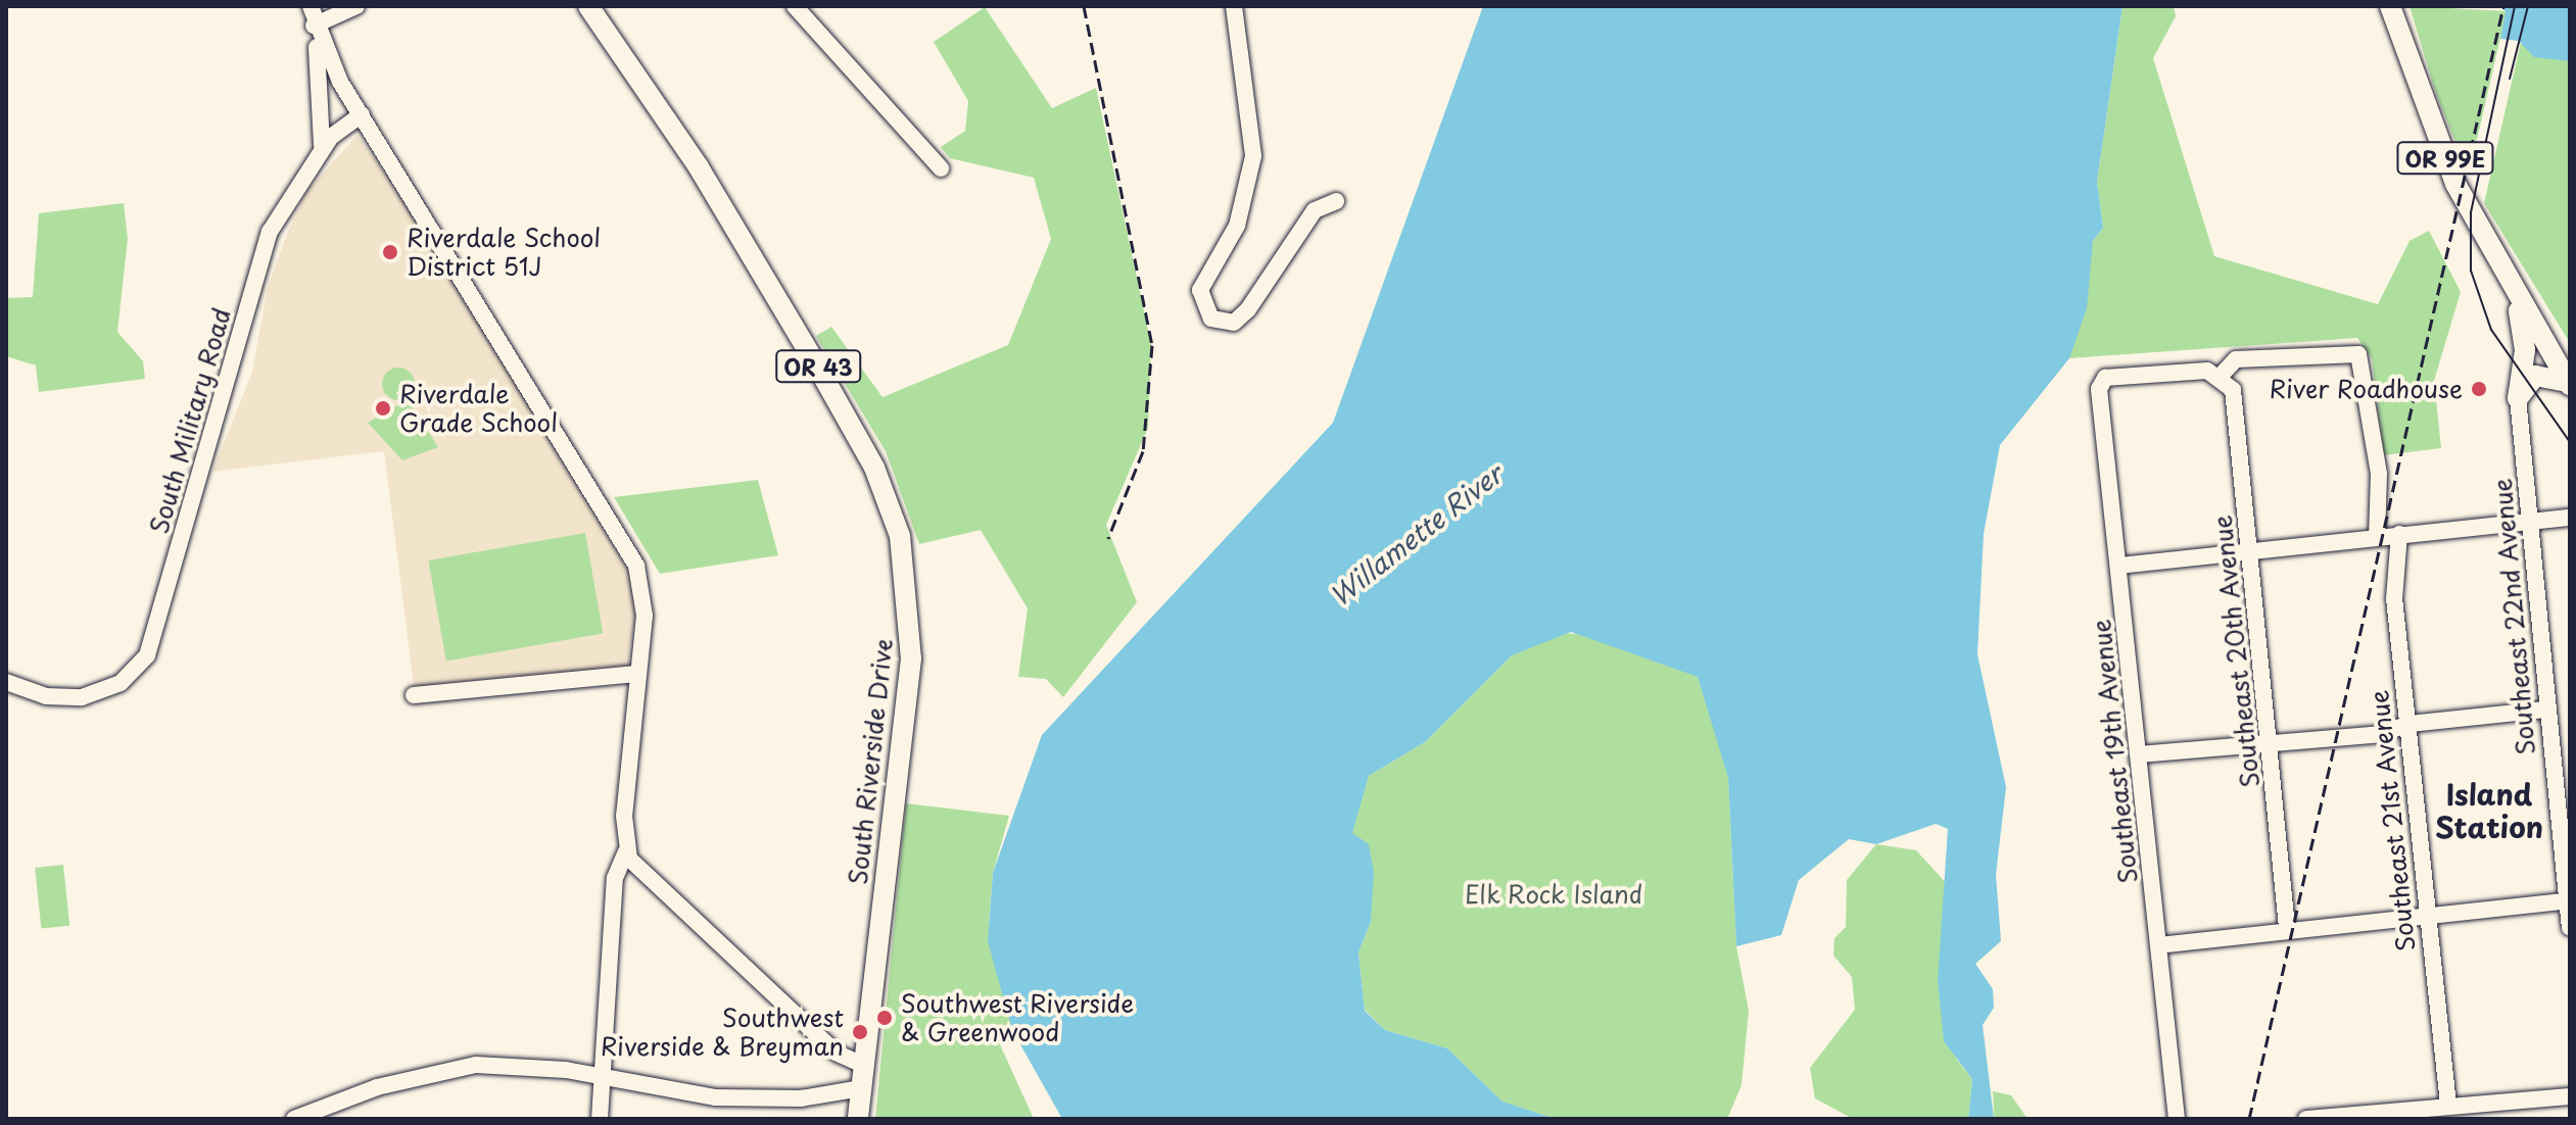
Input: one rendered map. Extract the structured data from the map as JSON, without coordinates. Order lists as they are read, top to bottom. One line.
{"streets":{"main road":["OR 99E","OR 43","South Riverside Drive"],"street":["South Military Road","Southeast 22nd Avenue","Southeast 20th Avenue","Southeast 19th Avenue","Southeast 21st Avenue"]},"crossings":[["Southeast 20th Avenue","Southeast 19th Avenue"]],"districts":["Island Station"],"water":["Willamette River"],"parks":["Elk Rock Island"],"places":["Riverdale School District 51J","River Roadhouse","Riverdale Grade School","Southwest Riverside & Greenwood","Southwest Riverside & Breyman"]}
